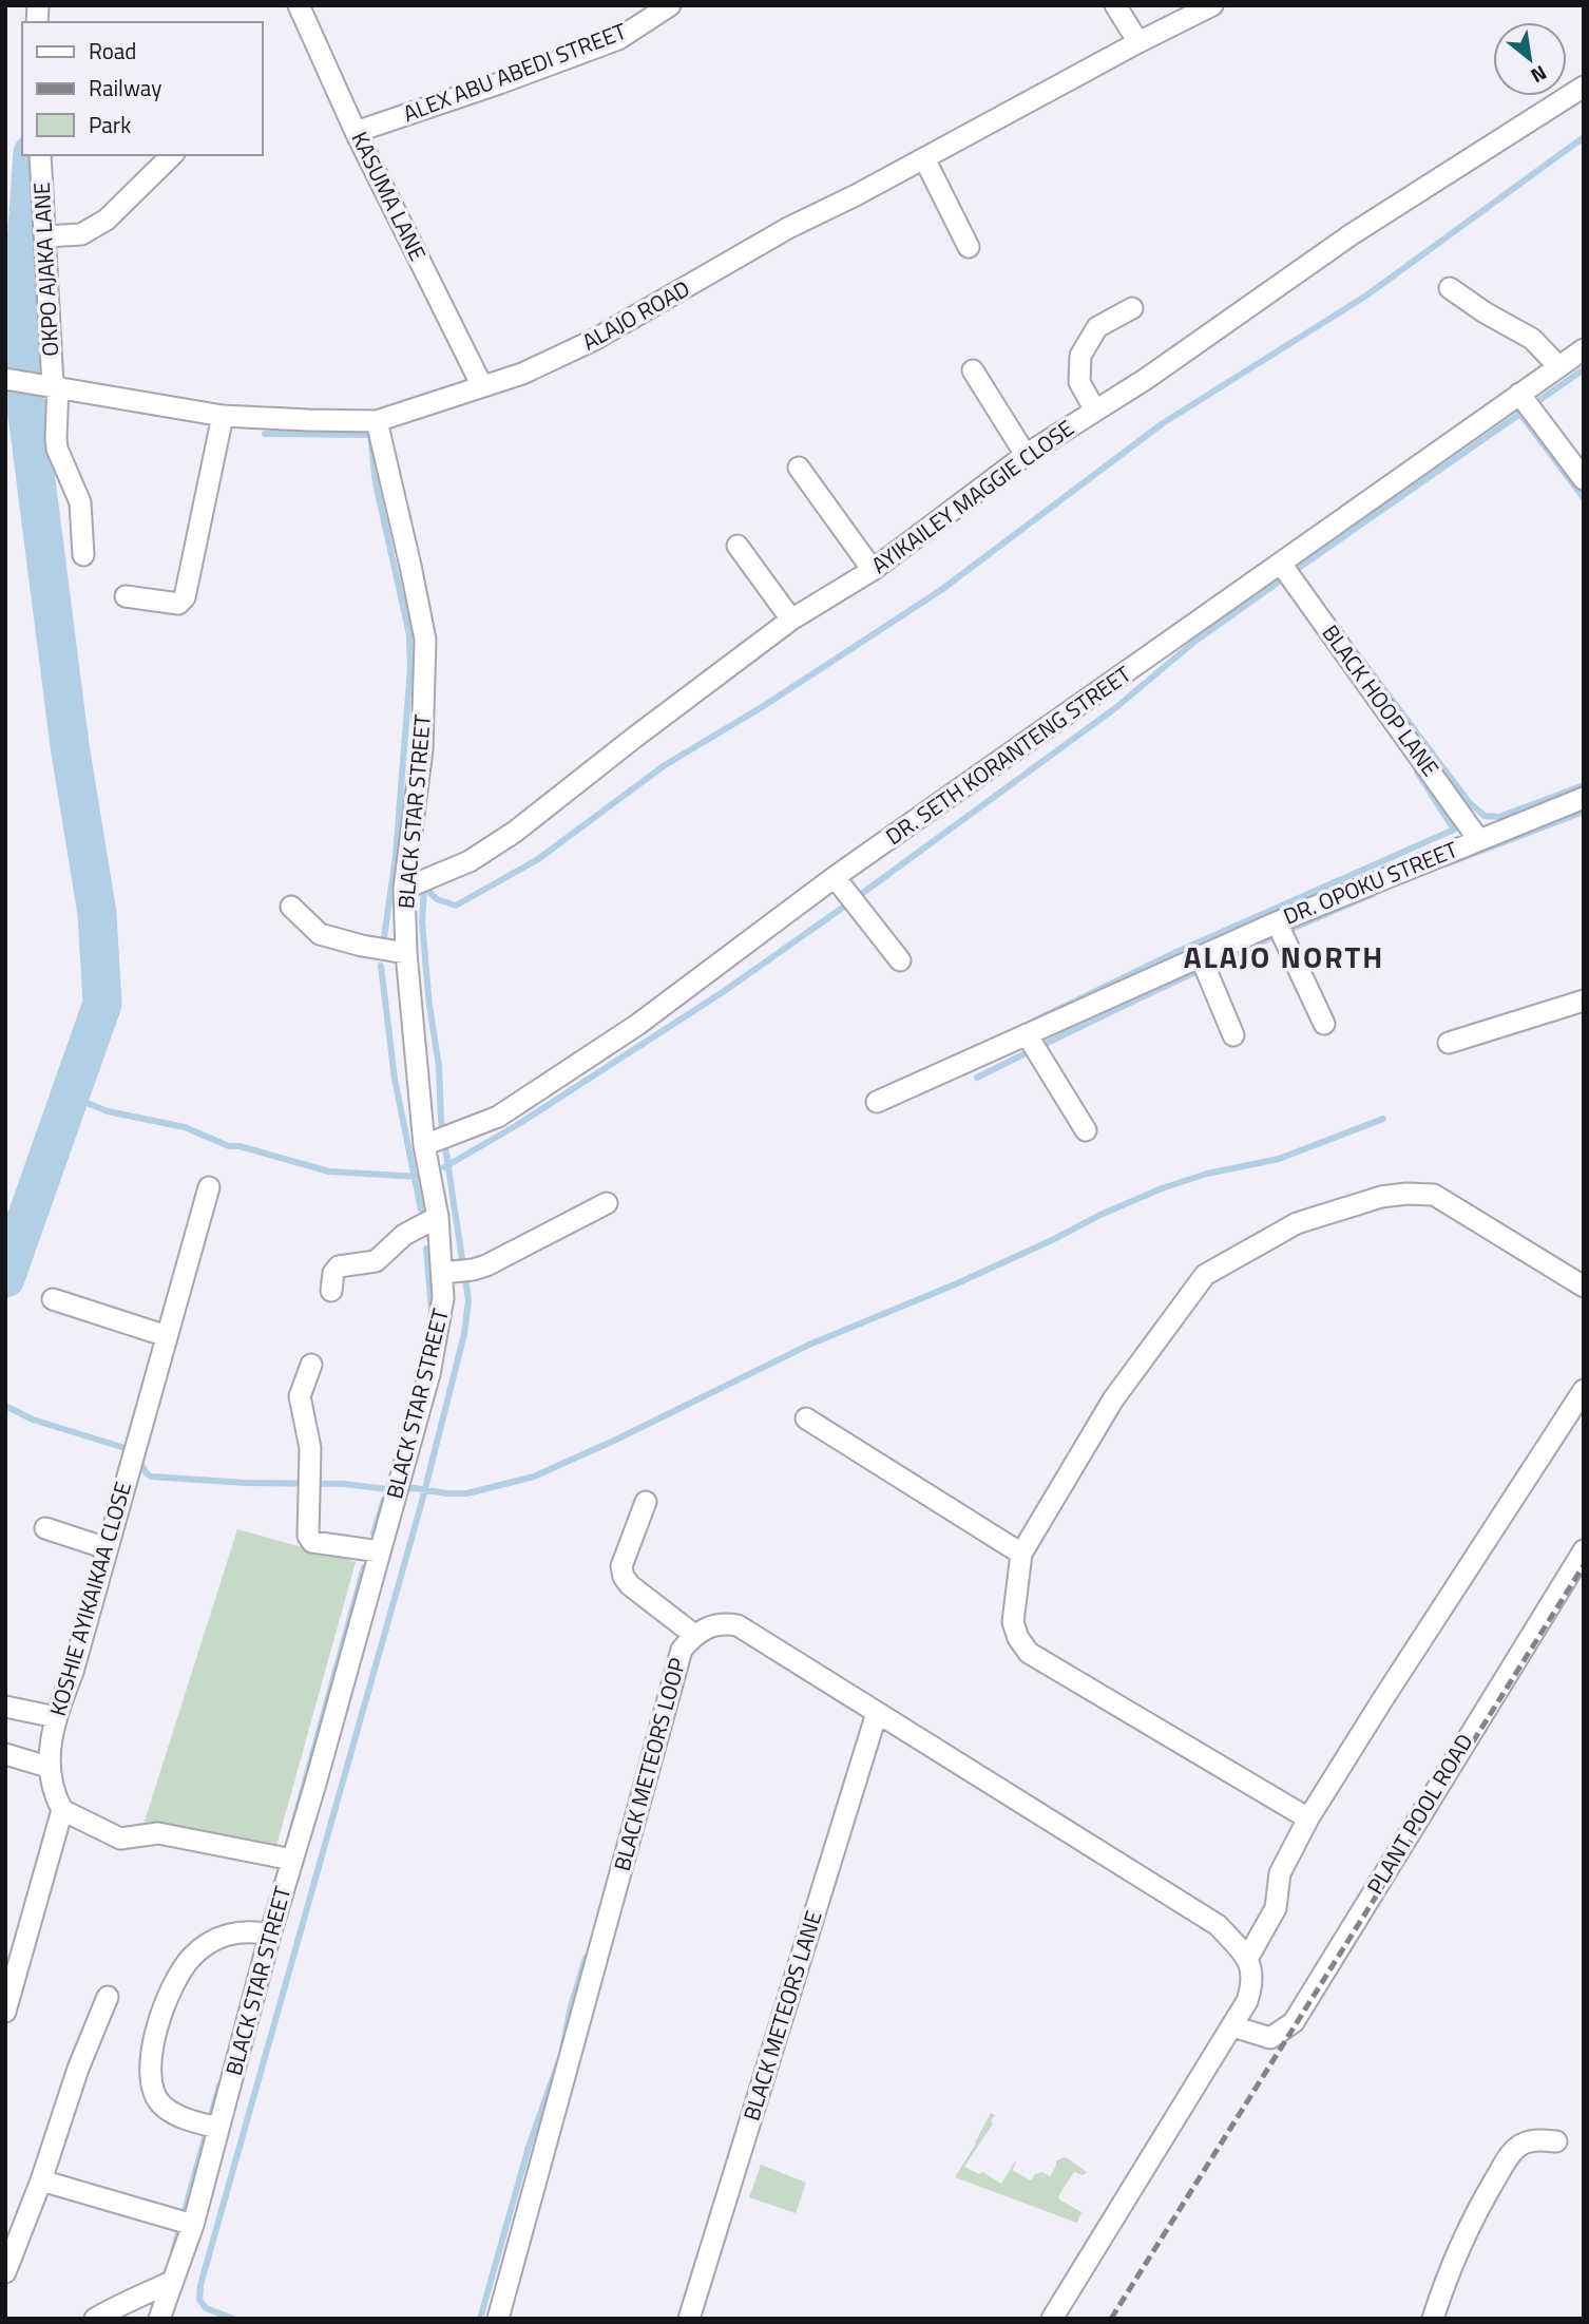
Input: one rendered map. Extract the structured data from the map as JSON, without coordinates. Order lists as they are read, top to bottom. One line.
{"streets":{"street":["ALEX ABU ABEDI STREET","KASUMA LANE","OKPO AJAKA LANE","ALAJO ROAD","AYIKAILEY MAGGIE CLOSE","BLACK HOOP LANE","DR. SETH KORANTENG STREET","BLACK STAR STREET","DR. OPOKU STREET","KOSHIE AYIKAIKAA CLOSE","BLACK METEORS LOOP","PLANT POOL ROAD","BLACK METEORS LANE"]},"crossings":[["ALEX ABU ABEDI STREET","KASUMA LANE"],["KASUMA LANE","ALAJO ROAD"],["OKPO AJAKA LANE","ALAJO ROAD"],["ALAJO ROAD","BLACK STAR STREET"],["AYIKAILEY MAGGIE CLOSE","BLACK STAR STREET"],["BLACK HOOP LANE","DR. SETH KORANTENG STREET"],["BLACK HOOP LANE","DR. OPOKU STREET"],["DR. SETH KORANTENG STREET","BLACK STAR STREET"],["BLACK METEORS LOOP","BLACK METEORS LANE"]],"districts":["ALAJO NORTH"],"legend":["Road","Railway","Park"],"north":"bottom right"}
